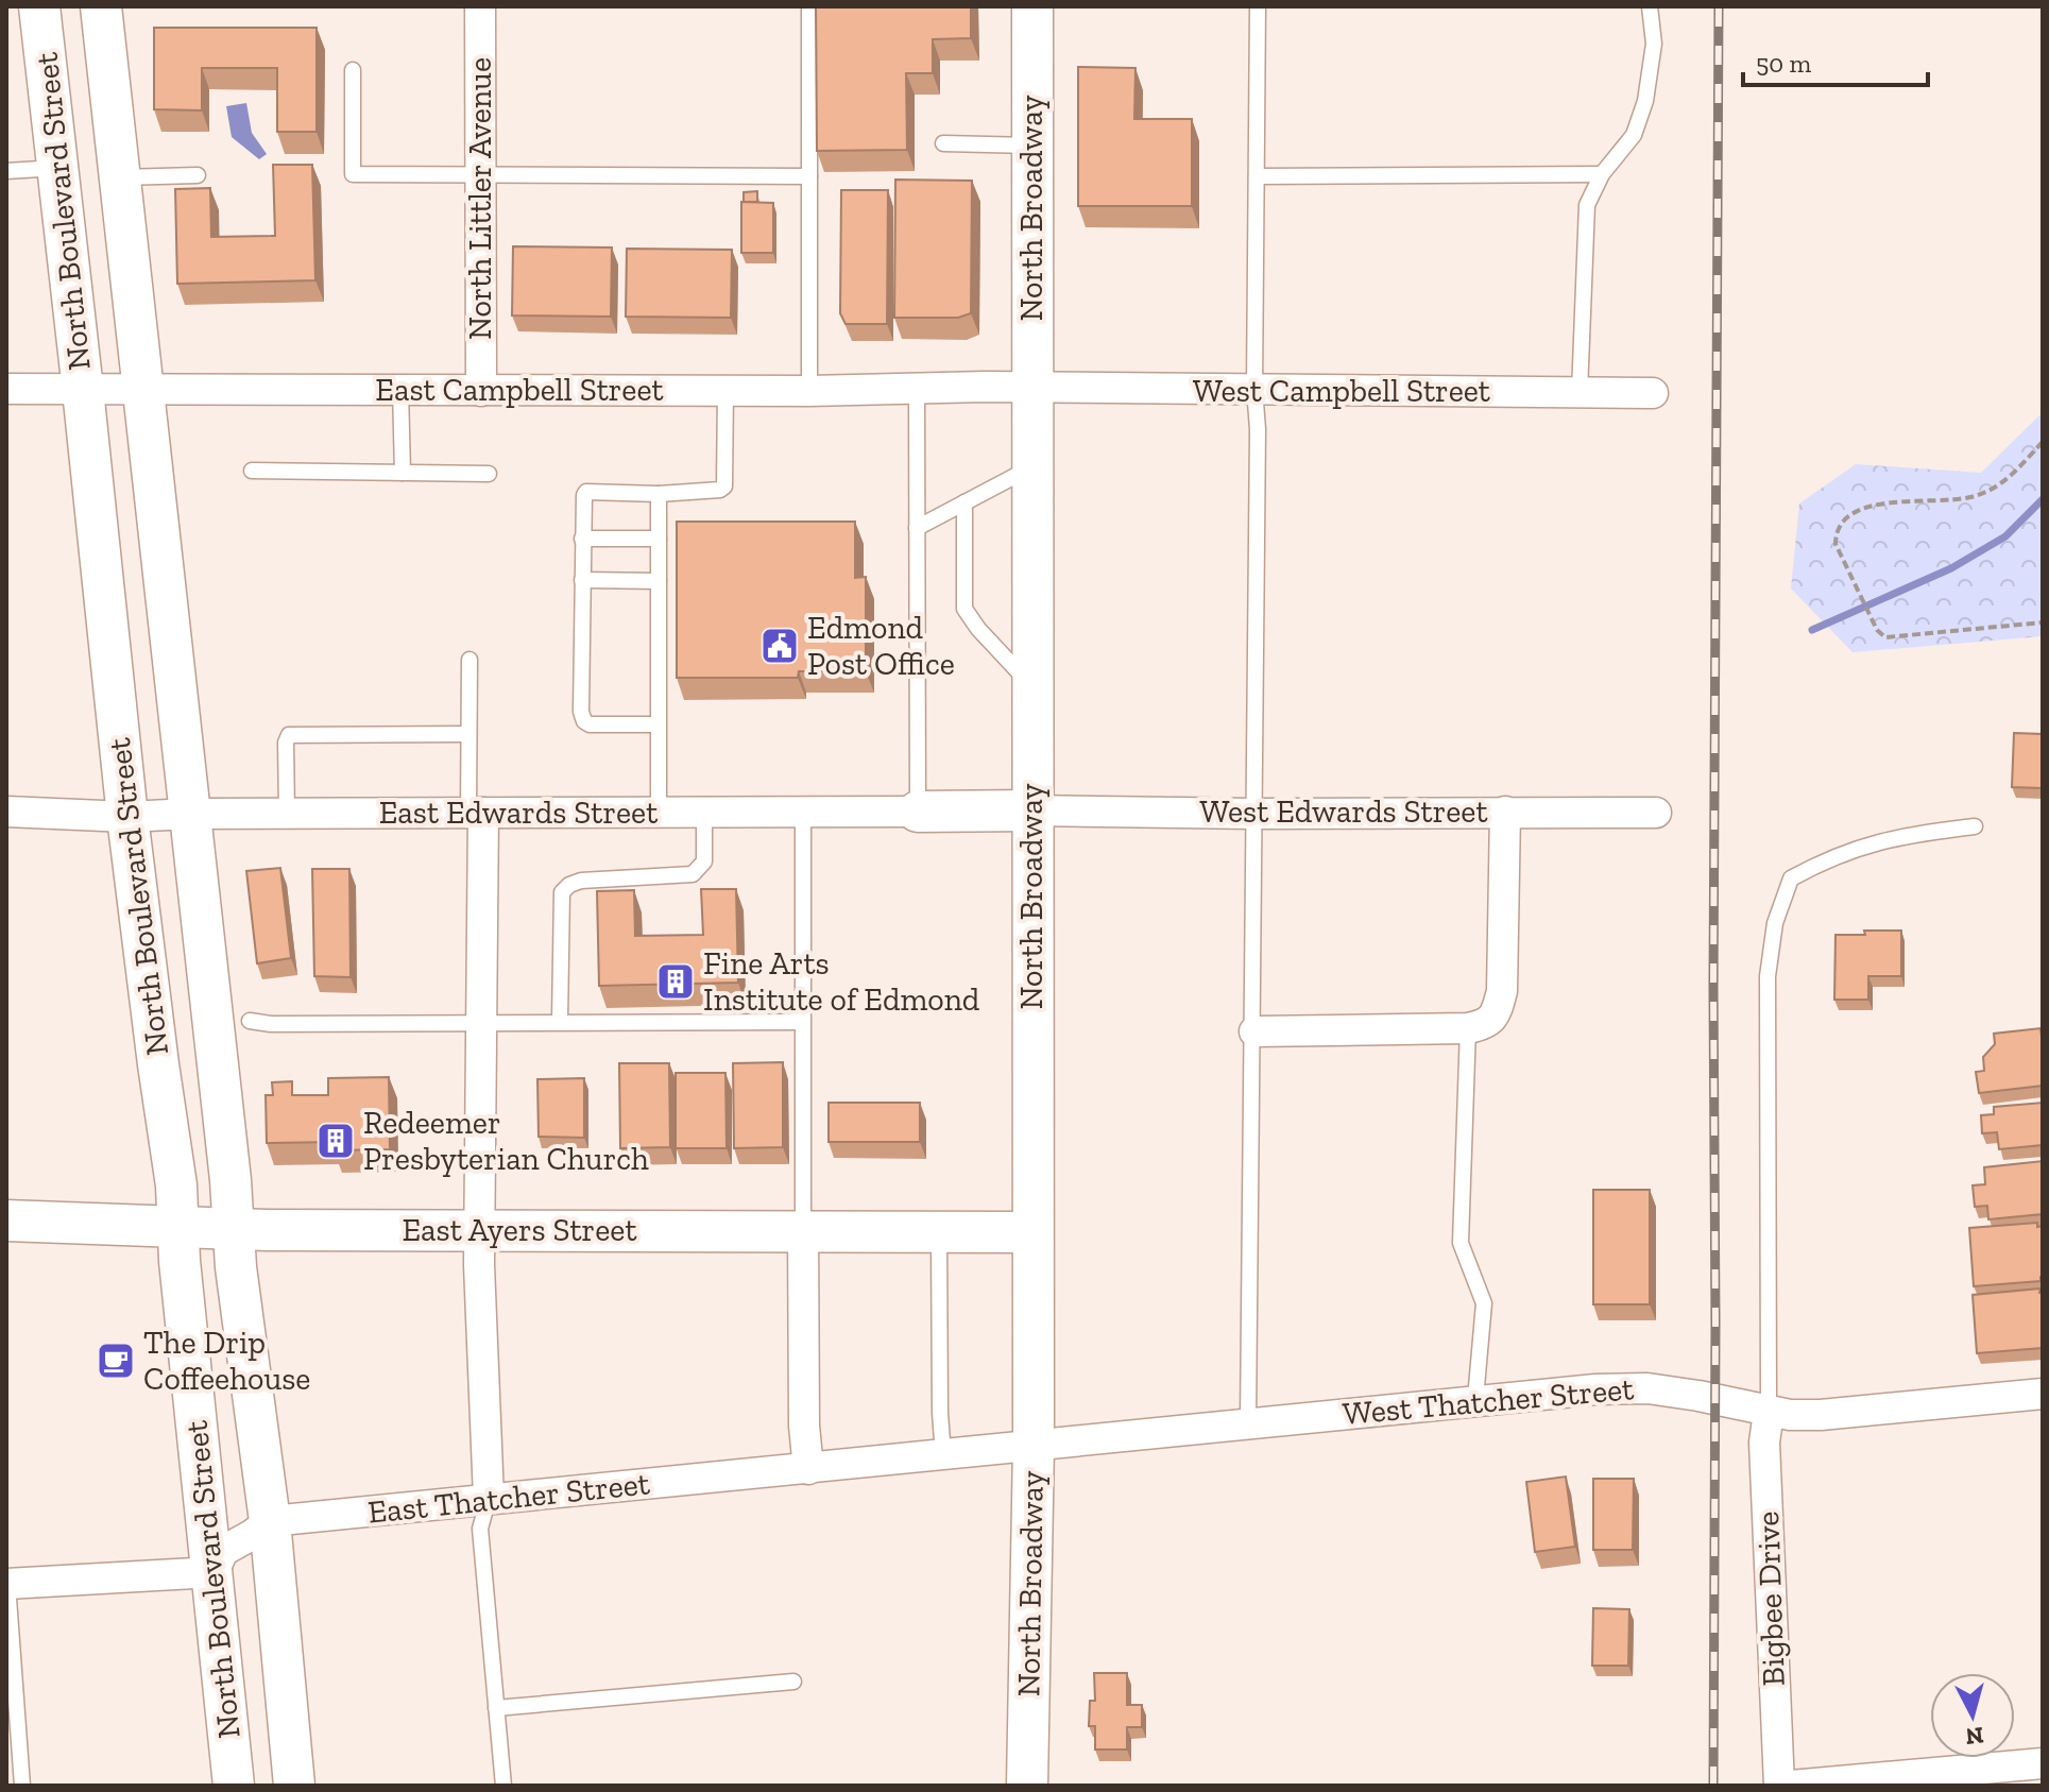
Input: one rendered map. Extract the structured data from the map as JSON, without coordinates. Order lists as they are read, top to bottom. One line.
{"streets":{"main road":["North Broadway","North Boulevard Street","East Edwards Street","East Ayers Street"],"street":["North Littler Avenue","East Campbell Street","West Campbell Street","West Edwards Street","West Thatcher Street","East Thatcher Street","Bigbee Drive"]},"crossings":[["North Littler Avenue","East Campbell Street"],["North Broadway","East Campbell Street"],["North Broadway","West Campbell Street"],["North Broadway","West Edwards Street"],["North Broadway","East Edwards Street"],["North Broadway","East Ayers Street"],["North Broadway","West Thatcher Street"],["North Broadway","East Thatcher Street"],["North Boulevard Street","East Campbell Street"],["North Boulevard Street","East Edwards Street"],["North Boulevard Street","East Ayers Street"],["North Boulevard Street","East Thatcher Street"],["East Campbell Street","West Campbell Street"],["West Edwards Street","East Edwards Street"],["West Thatcher Street","East Thatcher Street"],["West Thatcher Street","Bigbee Drive"]],"places":{"public building":["Edmond Post Office"],"building":["Fine Arts Institute of Edmond","Redeemer Presbyterian Church"],"cafe":["The Drip Coffeehouse"]},"scale_bar":"50 m","north":"bottom"}
